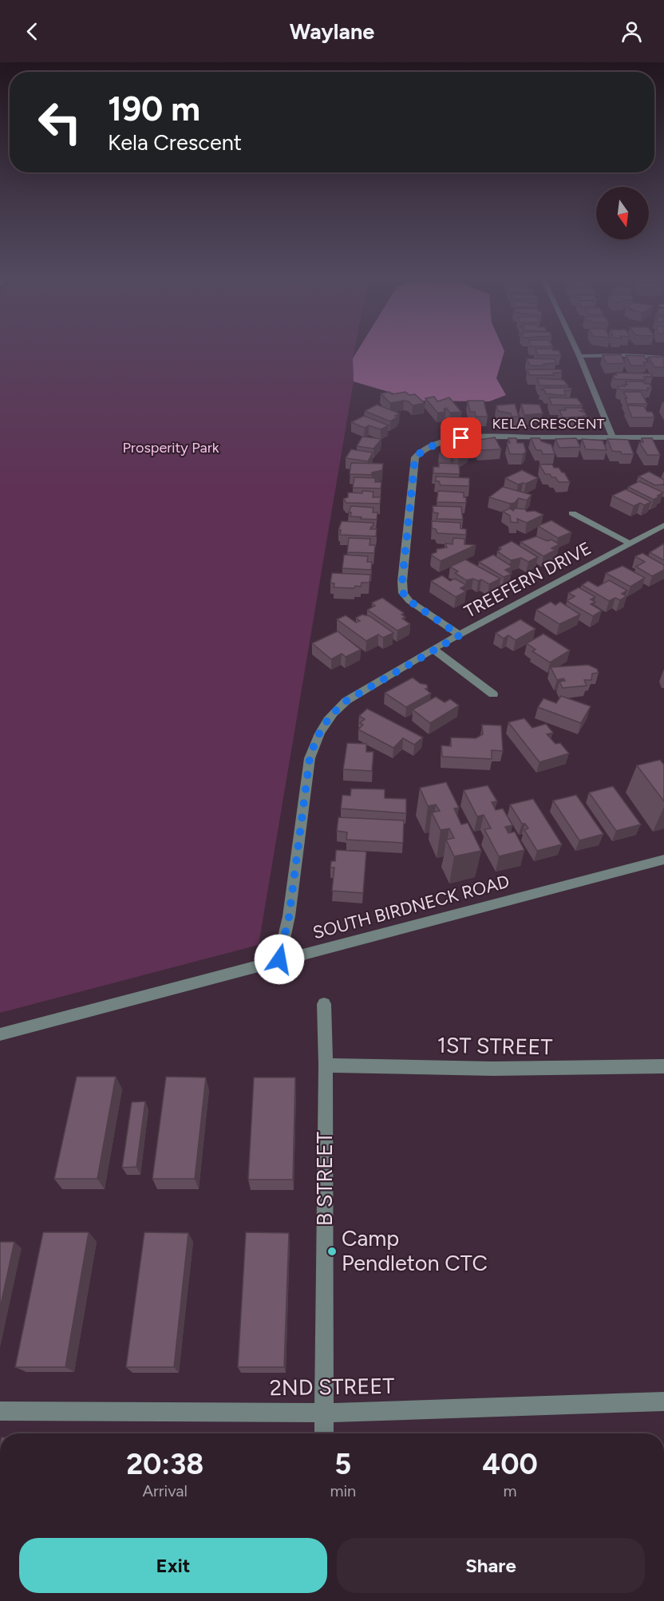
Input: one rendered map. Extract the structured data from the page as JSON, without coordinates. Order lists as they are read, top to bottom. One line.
{"streets":{"street":["KELA CRESCENT","TREEFERN DRIVE","SOUTH BIRDNECK ROAD","1ST STREET","B STREET","2ND STREET"]},"crossings":[["KELA CRESCENT","TREEFERN DRIVE"],["TREEFERN DRIVE","SOUTH BIRDNECK ROAD"],["1ST STREET","B STREET"],["B STREET","2ND STREET"]],"parks":["Prosperity Park"],"places":["Camp Pendleton CTC"],"north":"bottom","page":{"header":"Waylane","turn":["190 m","Kela Crescent"],"eta":["20:38","Arrival","5","min","400","m"],"buttons":["Exit","Share"]}}
